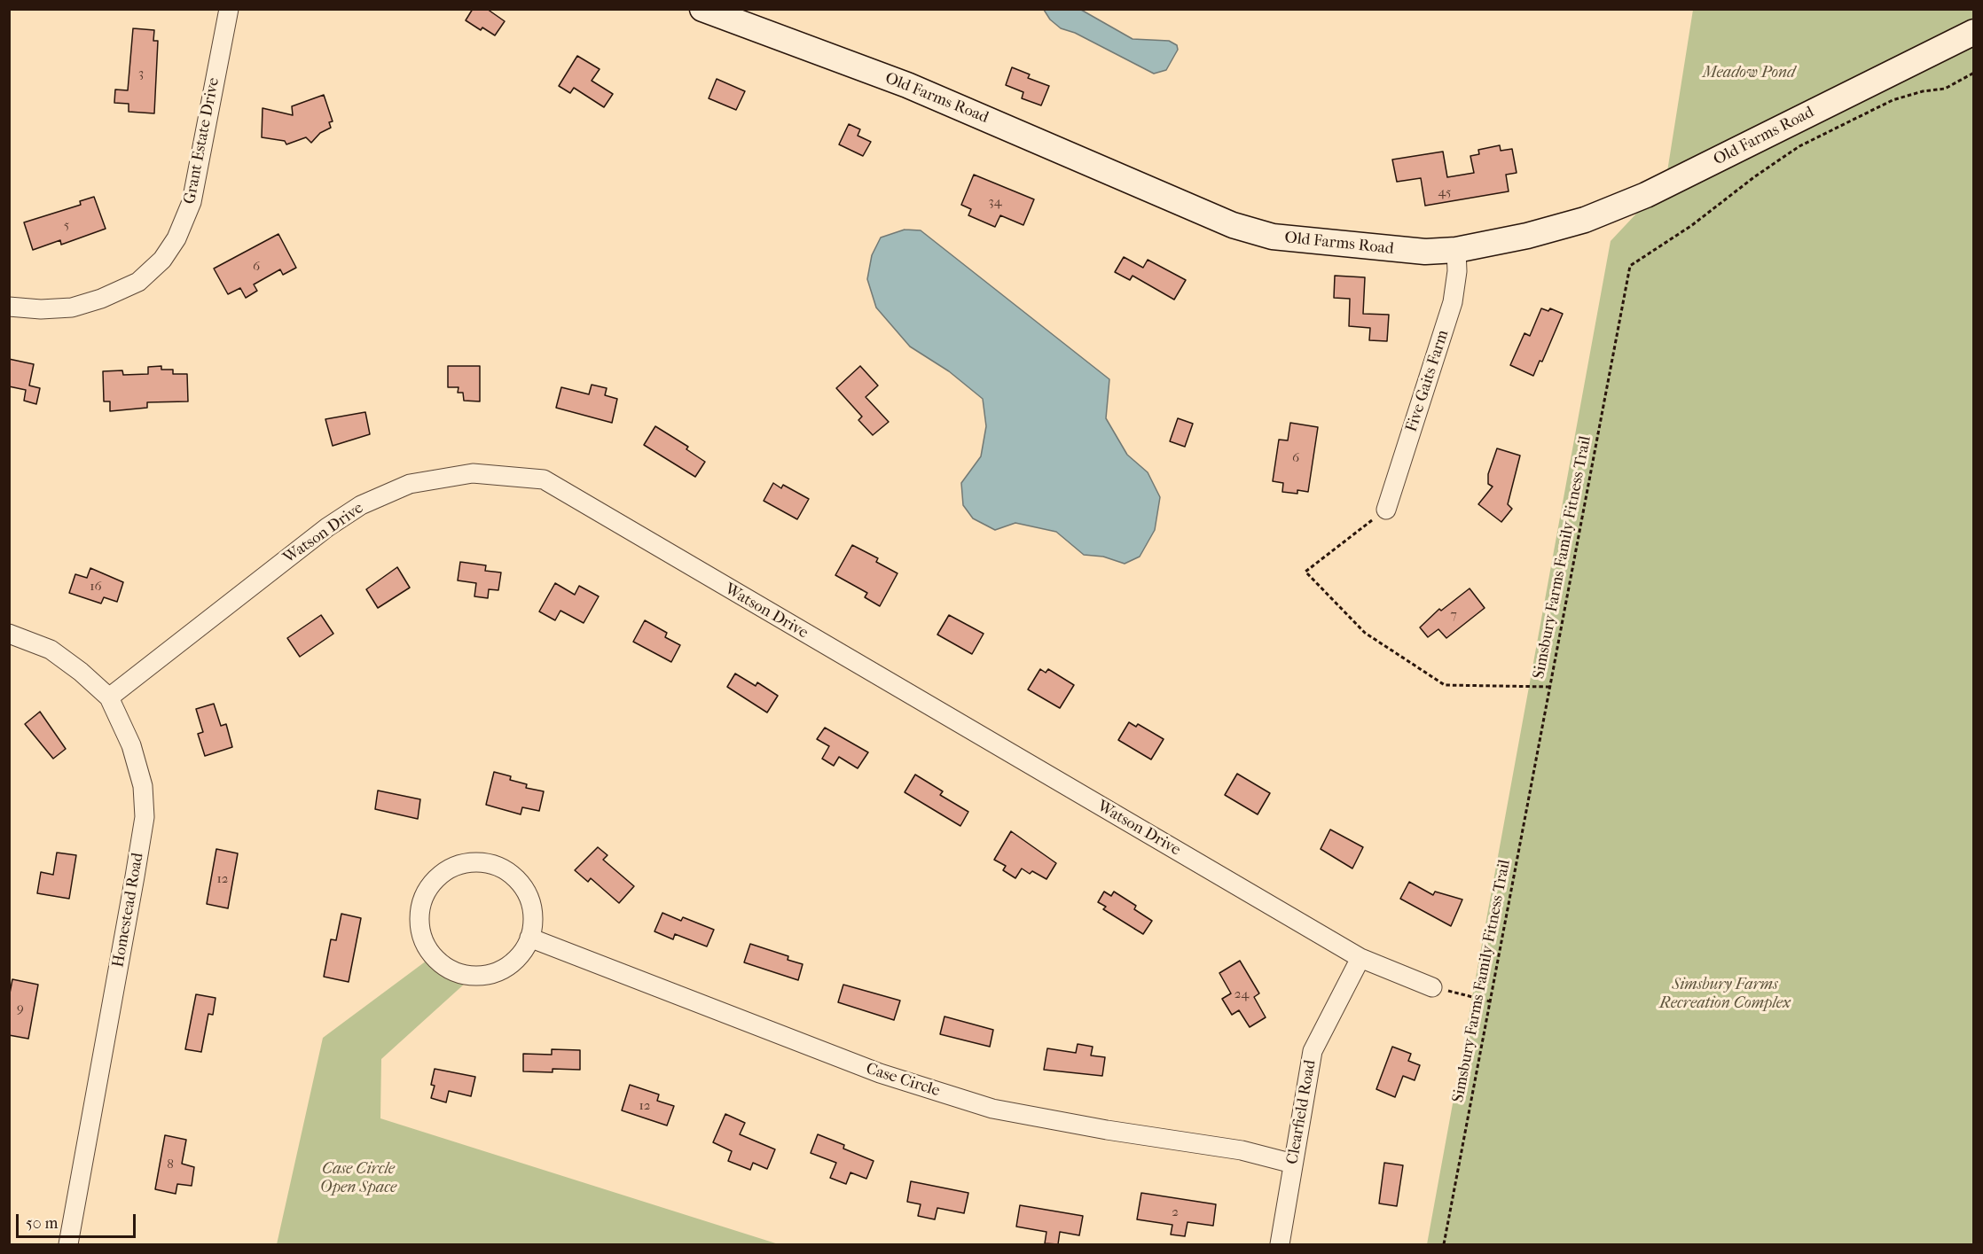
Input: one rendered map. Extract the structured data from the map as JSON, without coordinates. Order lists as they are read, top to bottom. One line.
{"streets":{"street":["Old Farms Road","Grant Estate Drive","Five Gaits Farm","Watson Drive","Homestead Road","Case Circle","Clearfield Road"],"path":["Simsbury Farms Family Fitness Trail"]},"crossings":[["Old Farms Road","Five Gaits Farm"],["Watson Drive","Homestead Road"],["Watson Drive","Clearfield Road"],["Case Circle","Clearfield Road"]],"parks":["Meadow Pond","Simsbury Farms Recreation Complex","Case Circle Open Space"],"house_numbers":["3","45","34","5","6","6","16","7","12","24","9","12","8","2"],"scale_bar":"50 m"}
